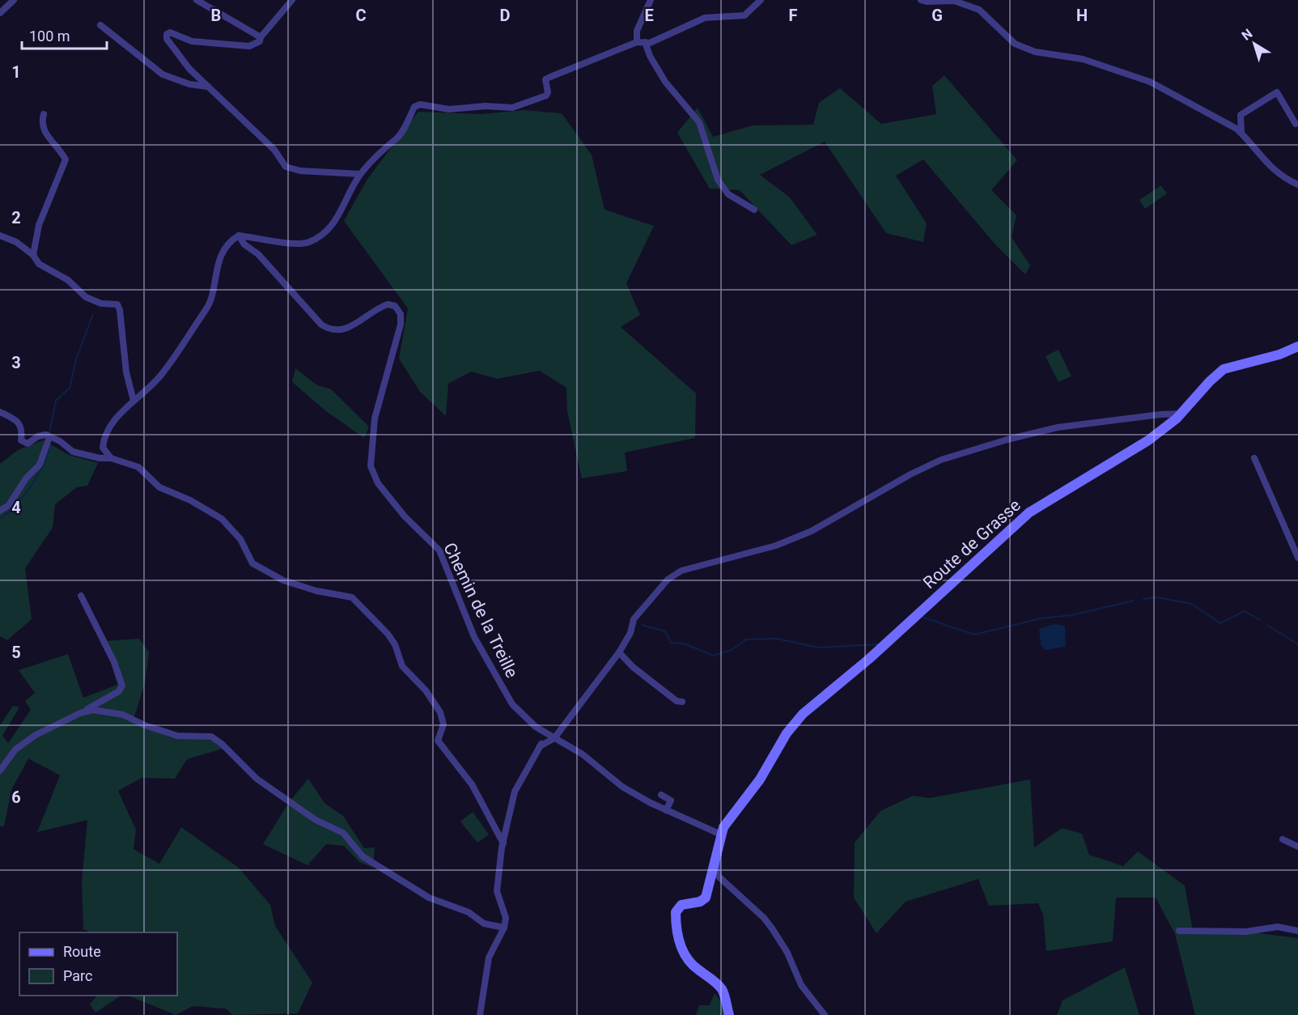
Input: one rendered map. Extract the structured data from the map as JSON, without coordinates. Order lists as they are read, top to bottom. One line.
{"streets":{"street":["Route de Grasse","Chemin de la Treille"]},"crossings":[["Route de Grasse","Chemin de la Treille"]],"legend":["Route","Parc"],"scale_bar":"100 m","north":"top left","grid":{"columns":["B","C","D","E","F","G","H"],"rows":["1","2","3","4","5","6"]}}
